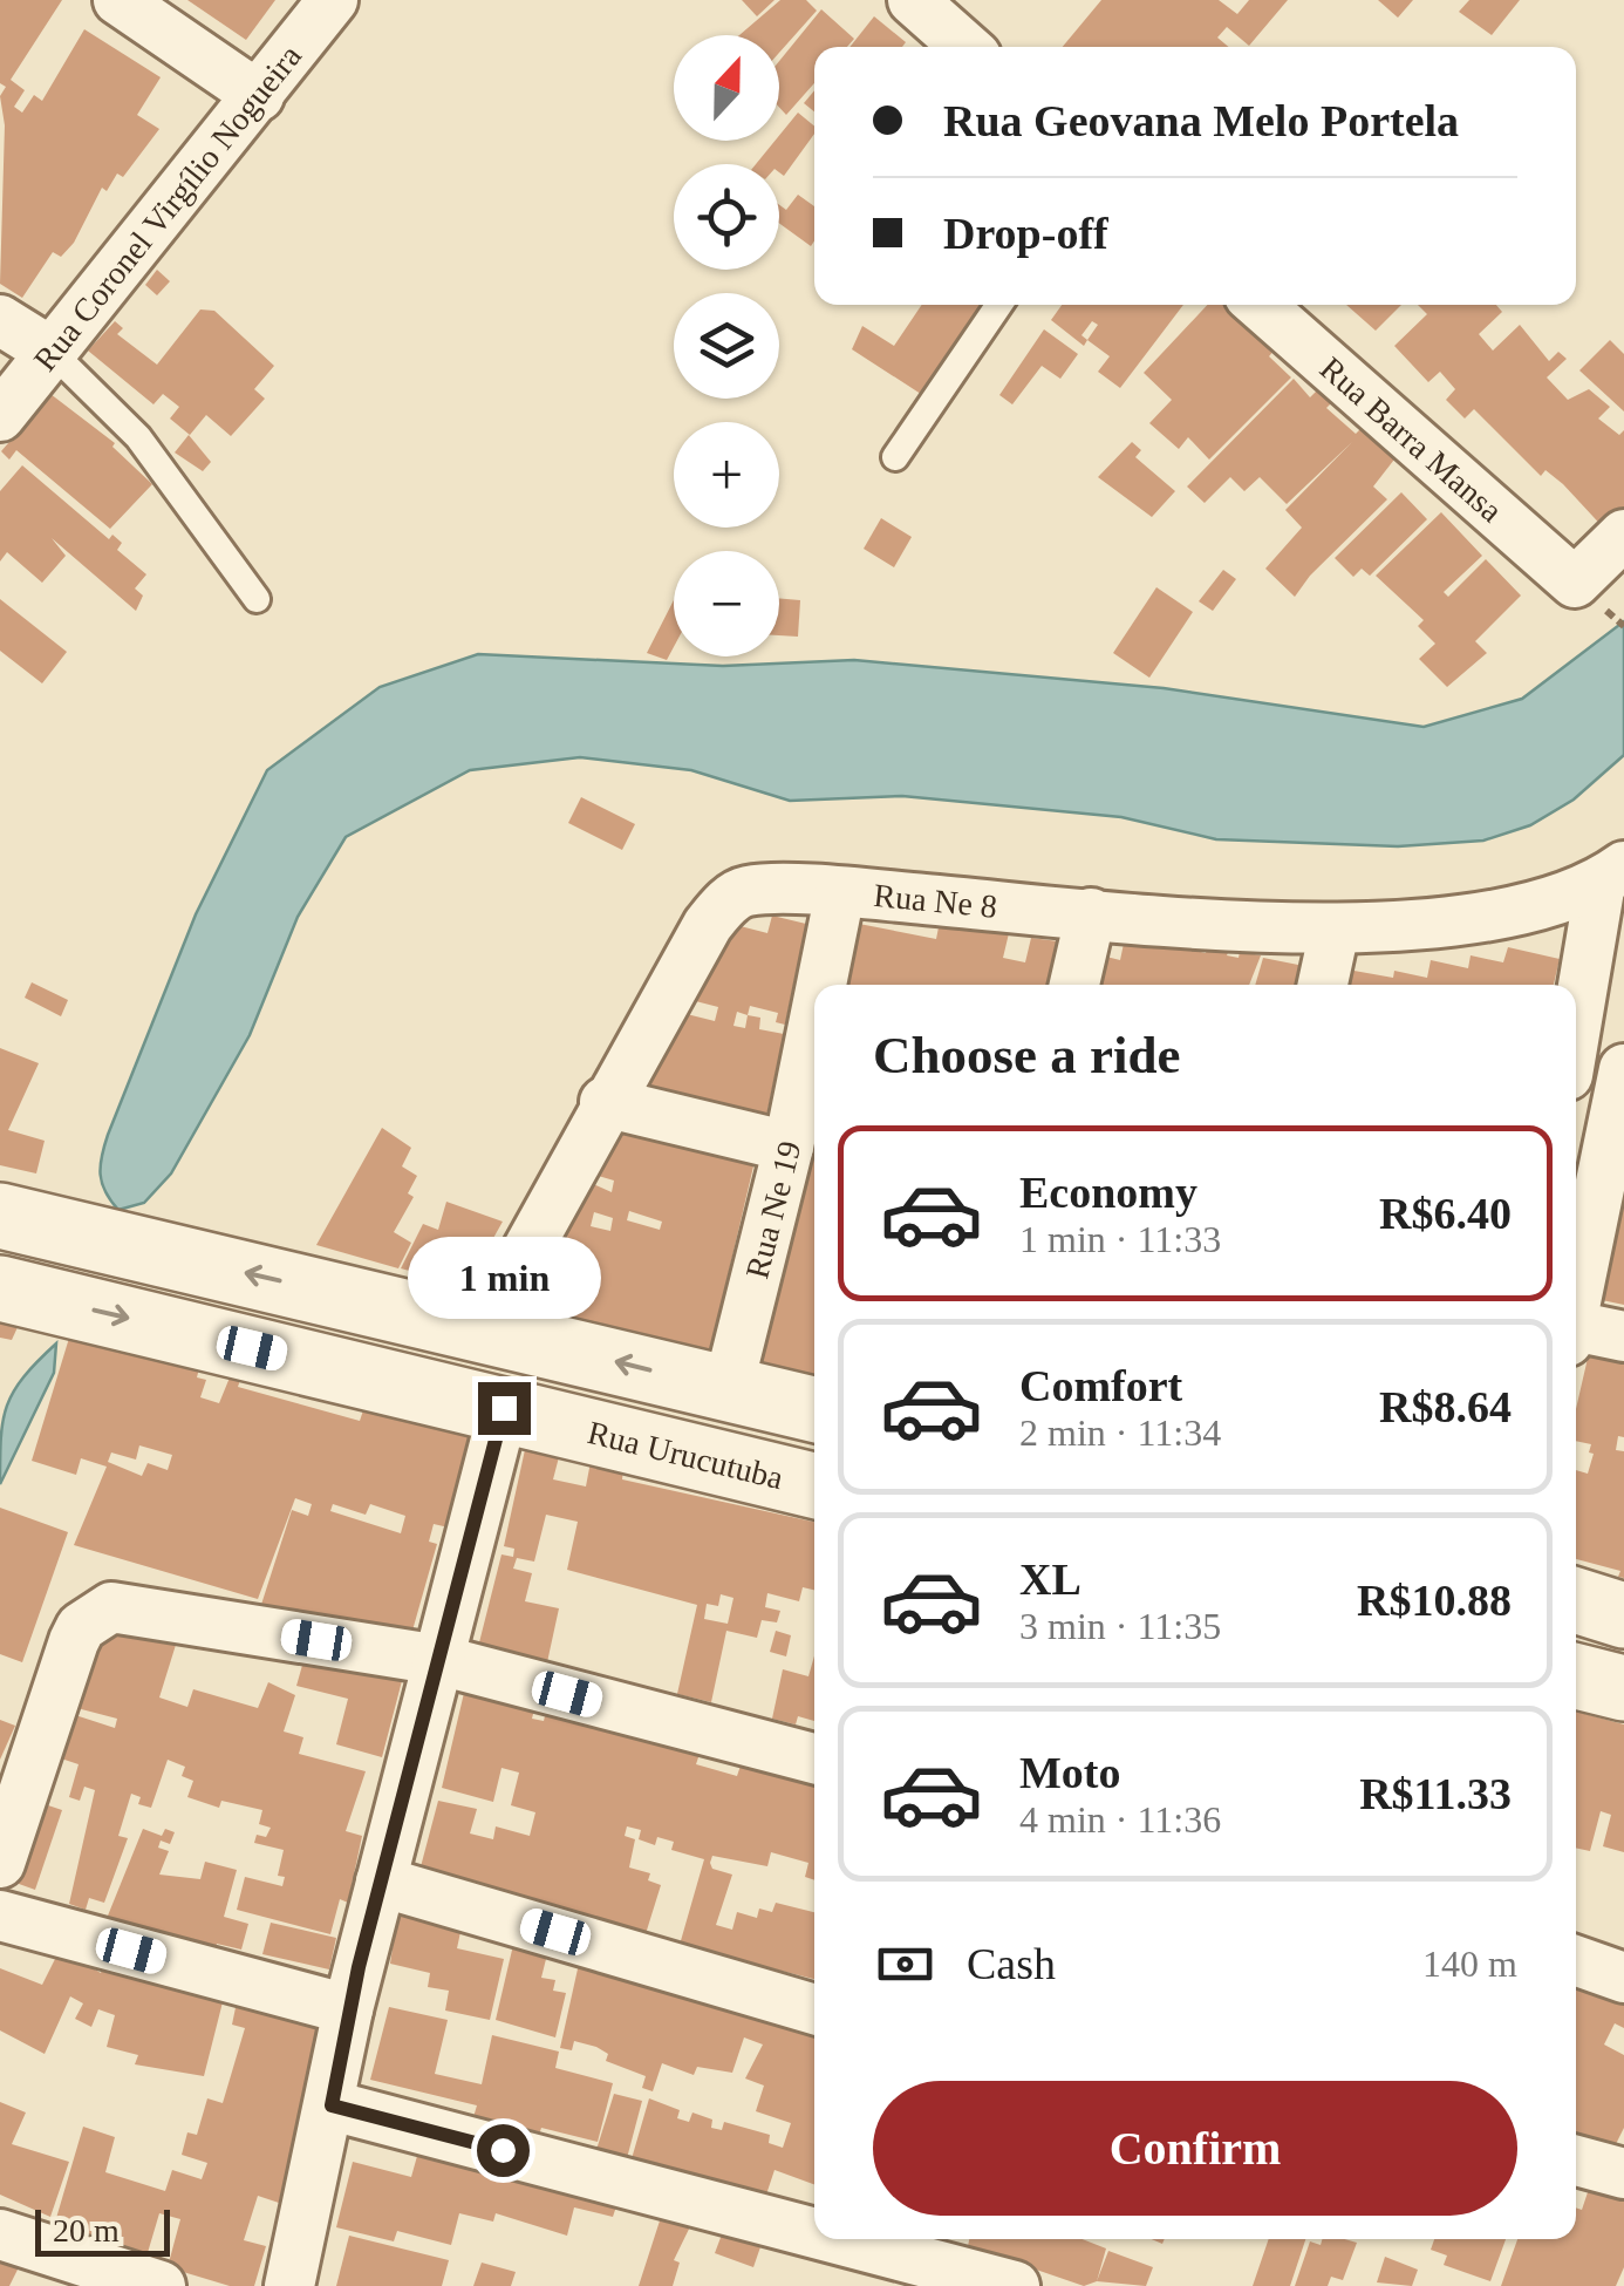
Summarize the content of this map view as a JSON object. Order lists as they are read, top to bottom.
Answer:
{
  "streets": {
    "street": [
      "Rua Coronel Virgílio Nogueira",
      "Rua Barra Mansa",
      "Rua Ne 8",
      "Rua Ne 19",
      "Rua Urucutuba"
    ]
  },
  "crossings": [
    ["Rua Ne 8", "Rua Ne 19"]
  ],
  "scale_bar": "20 m",
  "north": "top",
  "page": {
    "map_buttons": ["+", "−"],
    "banner": ["Rua Geovana Melo Portela", "Drop-off"],
    "heading": "Choose a ride",
    "list": [
      {
        "name": "Economy",
        "note": "1 min · 11:33",
        "value": "R$6.40"
      },
      {
        "name": "Comfort",
        "note": "2 min · 11:34",
        "value": "R$8.64"
      },
      {
        "name": "XL",
        "note": "3 min · 11:35",
        "value": "R$10.88"
      },
      {
        "name": "Moto",
        "note": "4 min · 11:36",
        "value": "R$11.33"
      }
    ],
    "bubble": "1 min",
    "pay": ["Cash", "140 m"],
    "buttons": "Confirm",
    "scale": "20 m"
  }
}
